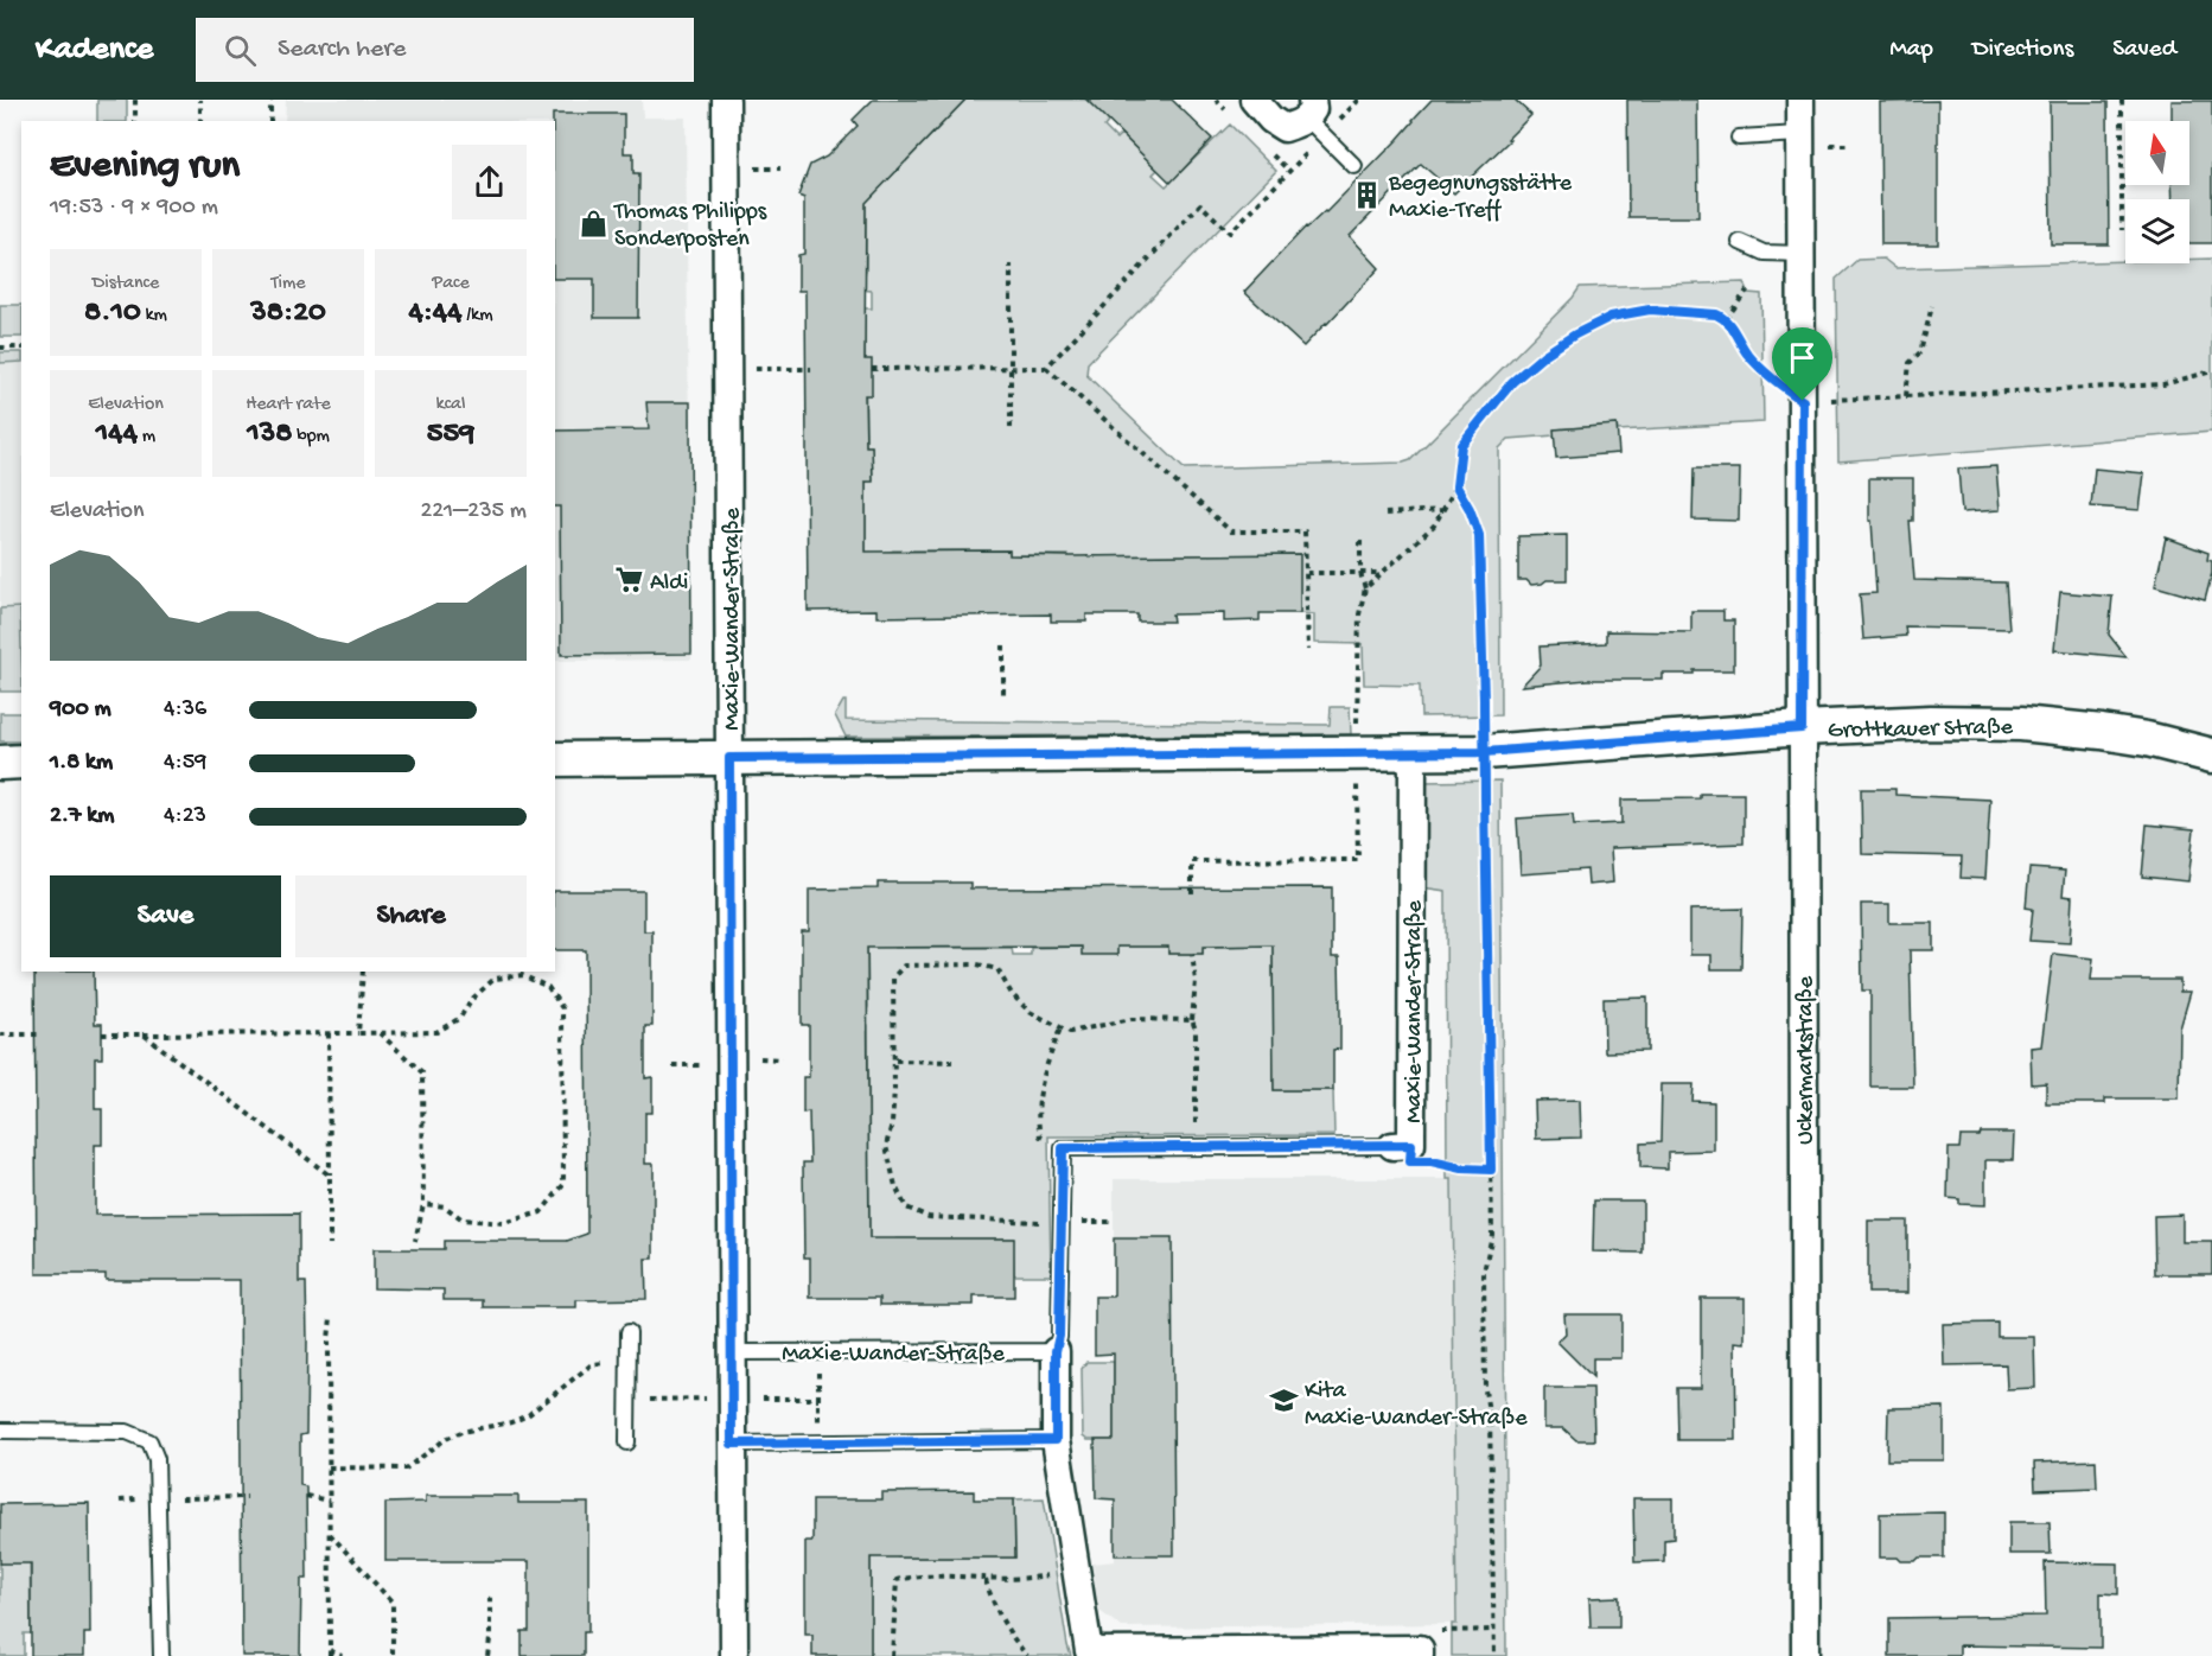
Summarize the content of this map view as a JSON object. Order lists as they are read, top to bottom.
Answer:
{
  "streets": {
    "street": ["Maxie-Wander-Straße", "Grottkauer Straße", "Uckermarkstraße"]
  },
  "crossings": [
    ["Maxie-Wander-Straße", "Grottkauer Straße"],
    ["Grottkauer Straße", "Uckermarkstraße"]
  ],
  "places": {
    "building": ["Begegnungsstätte Maxie-Treff"],
    "shop": ["Thomas Philipps Sonderposten"],
    "supermarket": ["Aldi"],
    "school or university": ["Kita Maxie-Wander-Straße"]
  },
  "north": "top",
  "page": {
    "header": "Kadence",
    "search": "Search here",
    "nav": ["Map", "Directions", "Saved"],
    "heading": ["Evening run", "19:53 · 9 × 900 m"],
    "stats": [
      ["Distance", "8.10 km"],
      ["Time", "38:20"],
      ["Pace", "4:44 /km"],
      ["Elevation", "144 m"],
      ["Heart rate", "138 bpm"],
      ["kcal", "559"]
    ],
    "chart": ["Elevation", "221–235 m"],
    "list": [
      {
        "name": "900 m",
        "note": "4:36"
      },
      {
        "name": "1.8 km",
        "note": "4:59"
      },
      {
        "name": "2.7 km",
        "note": "4:23"
      }
    ],
    "buttons": ["Save", "Share"]
  }
}
